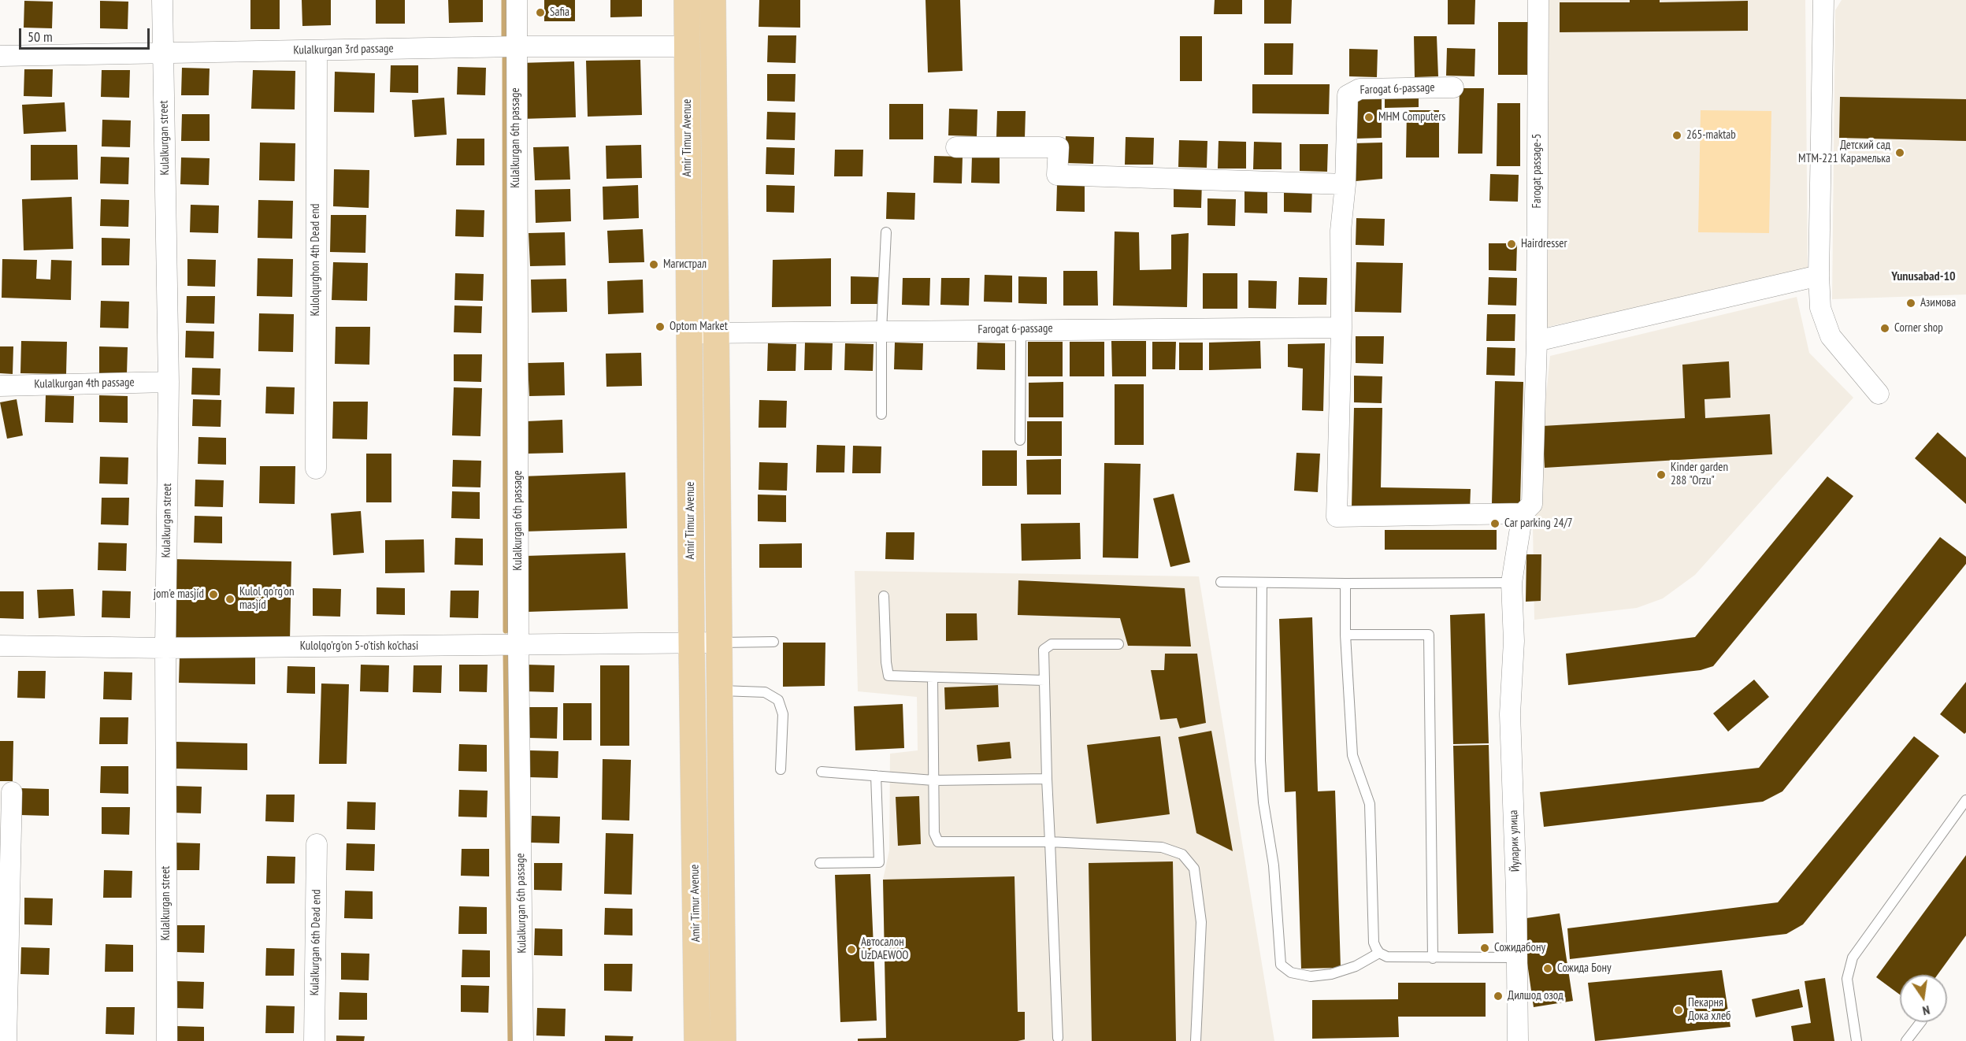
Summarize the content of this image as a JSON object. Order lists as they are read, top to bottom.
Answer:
{
  "streets": {
    "main road": ["Amir Timur Avenue"],
    "street": [
      "Kulalkurgan 3rd passage",
      "Farogat 6-passage",
      "Kulalkurgan street",
      "Kulalkurgan 6th passage",
      "Farogat passage-5",
      "Kulolqurghon 4th Dead end",
      "Kulalkurgan 4th passage",
      "Kulolqo'rg'on 5-o'tish ko'chasi",
      "Йуларик улица",
      "Kulalkurgan 6th Dead end"
    ]
  },
  "crossings": [
    ["Kulalkurgan 3rd passage", "Kulalkurgan street"],
    ["Kulalkurgan 3rd passage", "Kulalkurgan 6th passage"],
    ["Kulalkurgan 3rd passage", "Amir Timur Avenue"],
    ["Kulalkurgan 3rd passage", "Kulolqurghon 4th Dead end"],
    ["Farogat 6-passage", "Amir Timur Avenue"],
    ["Farogat 6-passage", "Farogat passage-5"],
    ["Farogat 6-passage", "Йуларик улица"],
    ["Kulalkurgan street", "Kulalkurgan 4th passage"],
    ["Kulalkurgan street", "Kulolqo'rg'on 5-o'tish ko'chasi"],
    ["Kulalkurgan 6th passage", "Kulolqo'rg'on 5-o'tish ko'chasi"],
    ["Amir Timur Avenue", "Kulolqo'rg'on 5-o'tish ko'chasi"],
    ["Farogat passage-5", "Йуларик улица"]
  ],
  "districts": ["Yunusabad-10"],
  "places": [
    "Safia",
    "MHM Computers",
    "265-maktab",
    "Детский сад МТМ-221 Карамелька",
    "Hairdresser",
    "Магистрал",
    "Азимова",
    "Optom Market",
    "Corner shop",
    "Kinder garden 288 \"Orzu\"",
    "Car parking 24/7",
    "jom'e masjid",
    "Kulol qo'rg'on masjid",
    "Сожидабону",
    "Автосалон UzDAEWOO",
    "Сожида Бону",
    "Дилшод озод",
    "Пекарня Дока хлеб"
  ],
  "scale_bar": "50 m",
  "north": "bottom"
}
